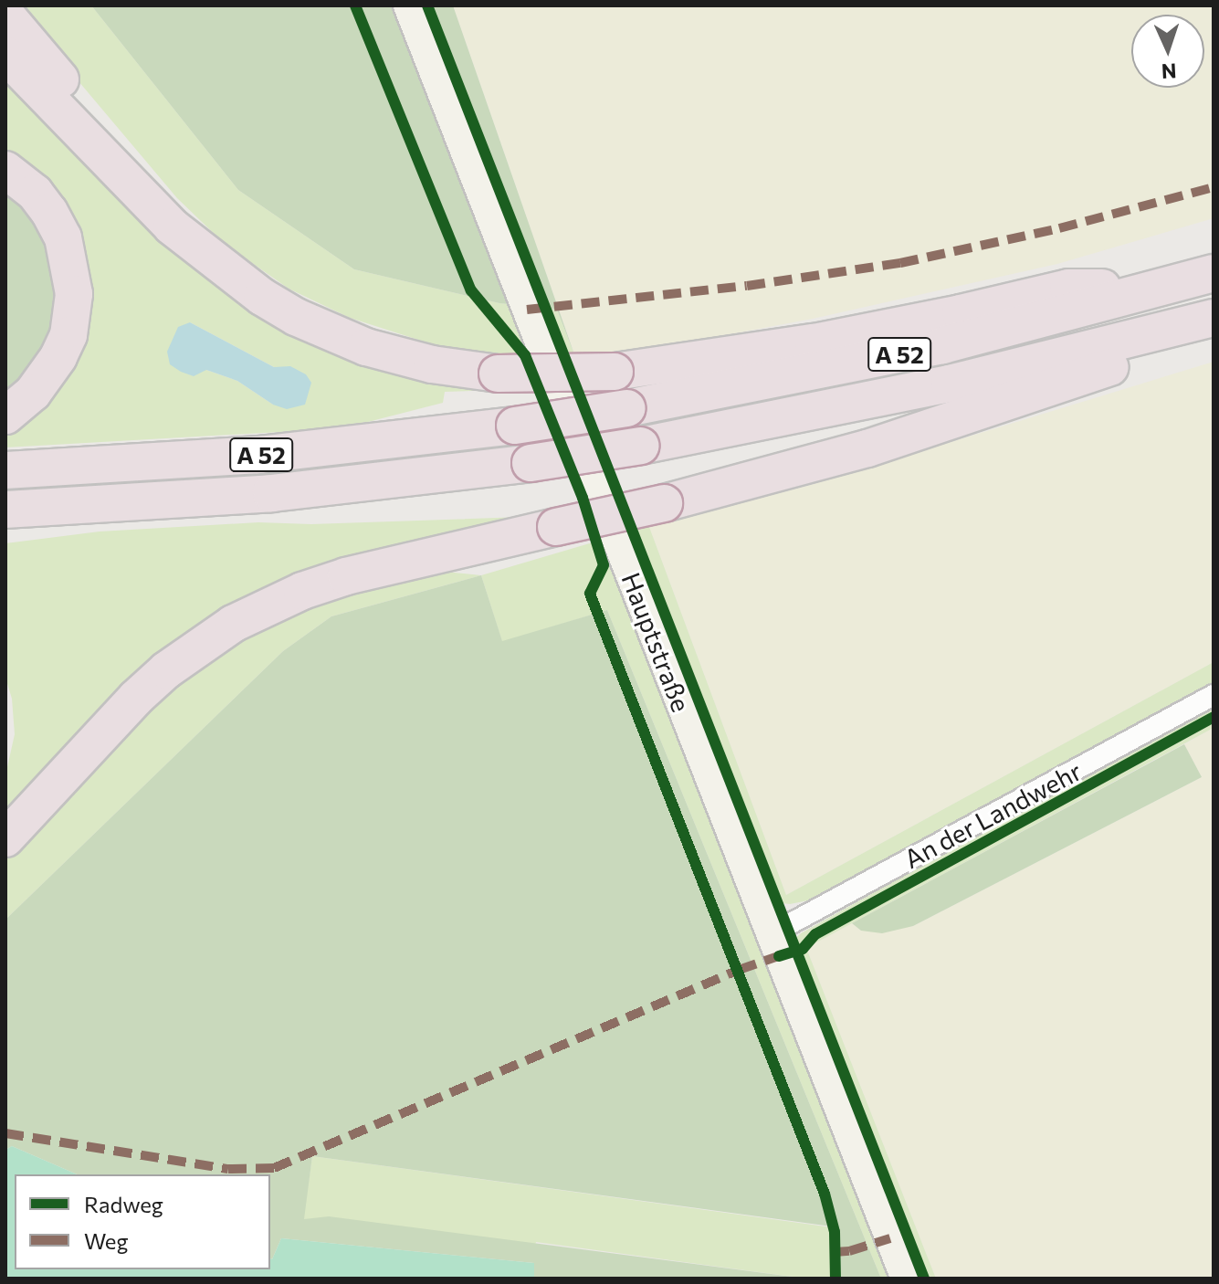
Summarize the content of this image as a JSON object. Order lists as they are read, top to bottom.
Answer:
{
  "streets": {
    "highway": ["A 52"],
    "street": ["Hauptstraße", "An der Landwehr"]
  },
  "crossings": [
    ["Hauptstraße", "An der Landwehr"]
  ],
  "legend": ["Radweg", "Weg"],
  "north": "bottom"
}
